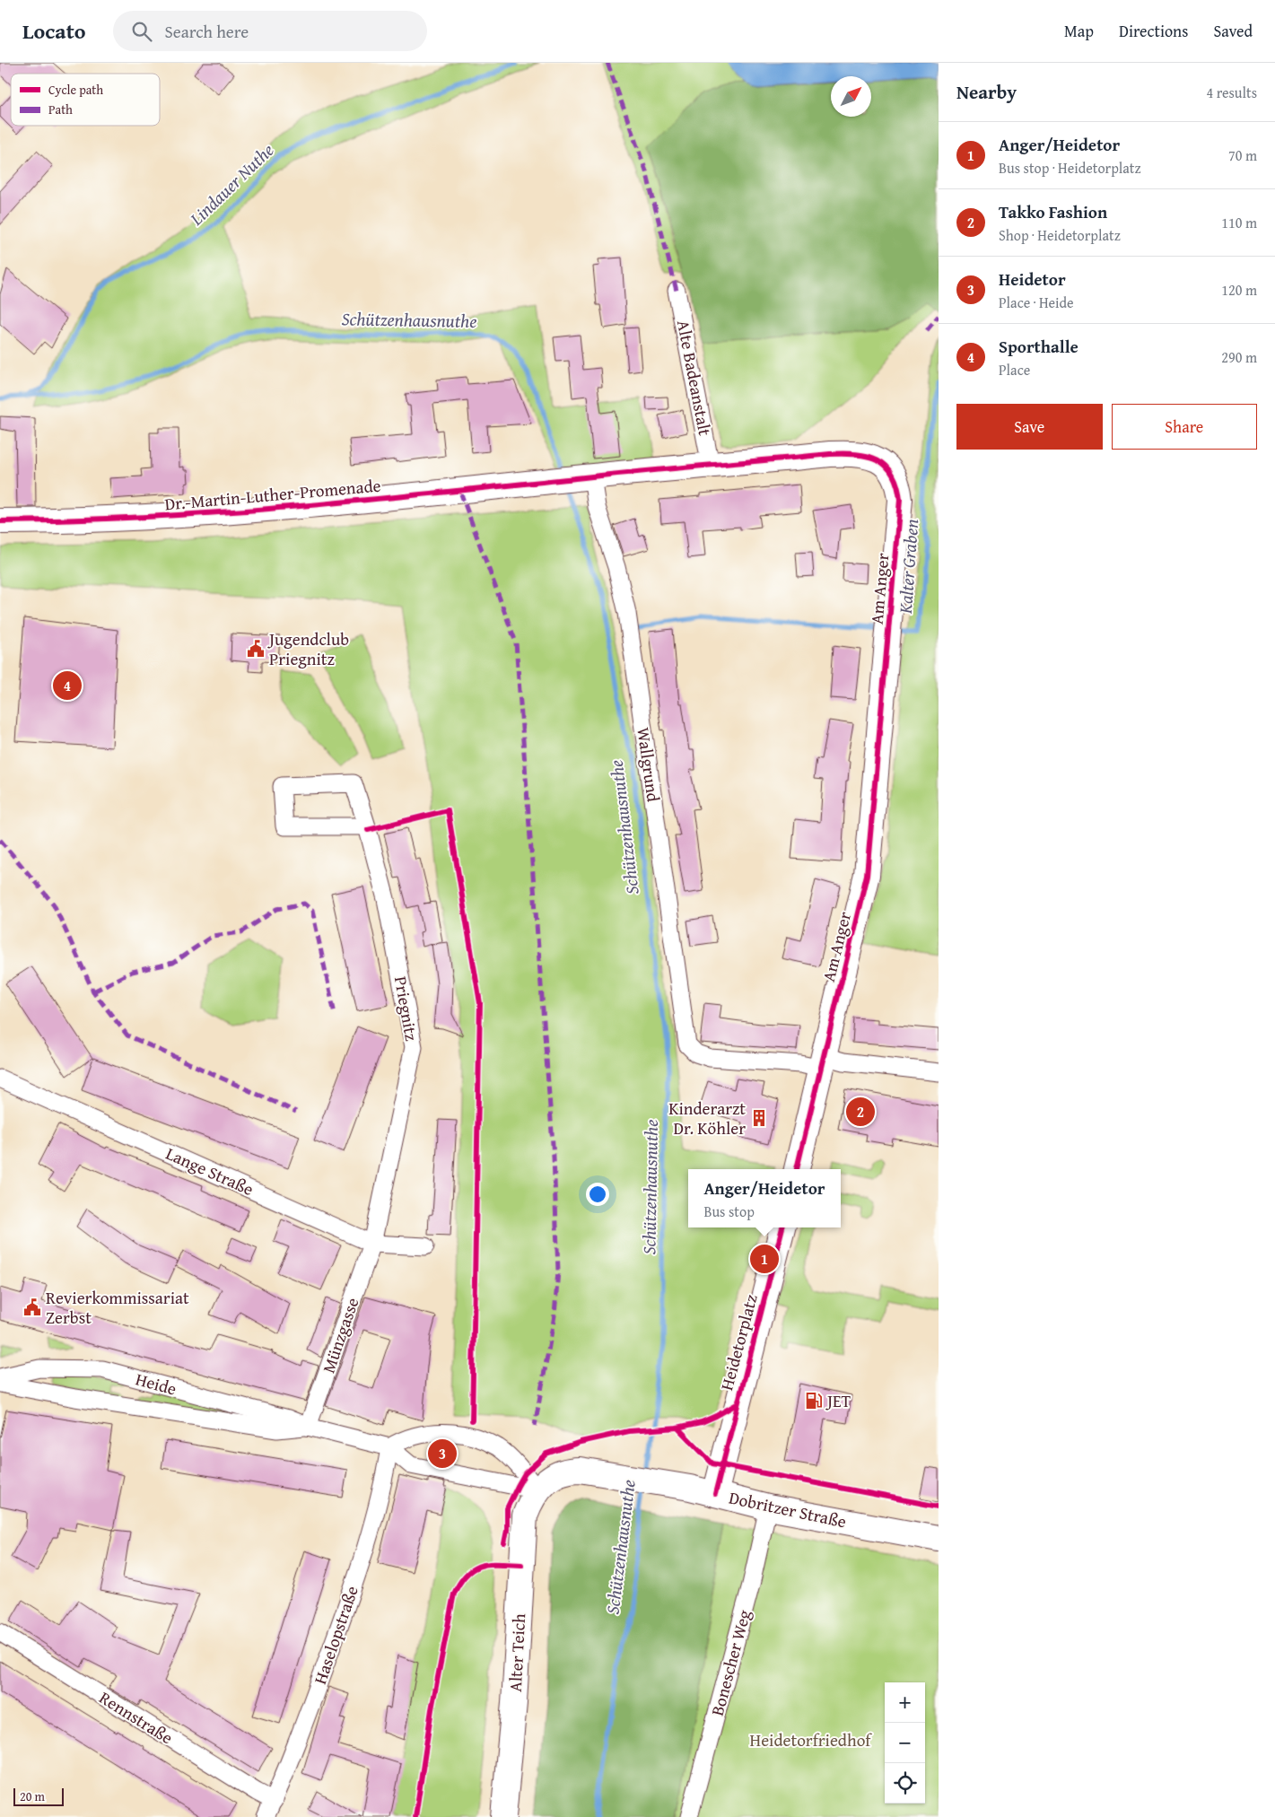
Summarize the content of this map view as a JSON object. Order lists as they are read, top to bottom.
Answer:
{
  "streets": {
    "street": [
      "Alte Badeanstalt",
      "Dr.-Martin-Luther-Promenade",
      "Am Anger",
      "Wallgrund",
      "Priegnitz",
      "Lange Straße",
      "Münzgasse",
      "Heidetorplatz",
      "Heide",
      "Dobritzer Straße",
      "Haselopstraße",
      "Alter Teich",
      "Bonescher Weg",
      "Rennstraße"
    ]
  },
  "crossings": [
    ["Alte Badeanstalt", "Am Anger"],
    ["Dr.-Martin-Luther-Promenade", "Am Anger"],
    ["Am Anger", "Wallgrund"],
    ["Priegnitz", "Lange Straße"],
    ["Priegnitz", "Münzgasse"],
    ["Lange Straße", "Münzgasse"],
    ["Münzgasse", "Heide"],
    ["Heidetorplatz", "Dobritzer Straße"],
    ["Heide", "Dobritzer Straße"],
    ["Heide", "Haselopstraße"],
    ["Heide", "Alter Teich"],
    ["Dobritzer Straße", "Alter Teich"],
    ["Dobritzer Straße", "Bonescher Weg"],
    ["Haselopstraße", "Rennstraße"]
  ],
  "water": ["Lindauer Nuthe", "Schützenhausnuthe", "Kalter Graben"],
  "parks": ["Heidetorfriedhof"],
  "places": {
    "public building": ["Jugendclub Priegnitz", "Revierkommissariat Zerbst"],
    "building": ["Kinderarzt Dr. Köhler"],
    "fuel station": ["JET"]
  },
  "legend": ["Cycle path", "Path"],
  "scale_bar": "20 m",
  "north": "top right",
  "page": {
    "header": "Locato",
    "search": "Search here",
    "nav": ["Map", "Directions", "Saved"],
    "heading": ["Nearby", "4 results"],
    "list": [
      {
        "mark": "1",
        "name": "Anger/Heidetor",
        "note": "Bus stop · Heidetorplatz",
        "value": "70 m"
      },
      {
        "mark": "2",
        "name": "Takko Fashion",
        "note": "Shop · Heidetorplatz",
        "value": "110 m"
      },
      {
        "mark": "3",
        "name": "Heidetor",
        "note": "Place · Heide",
        "value": "120 m"
      },
      {
        "mark": "4",
        "name": "Sporthalle",
        "note": "Place",
        "value": "290 m"
      }
    ],
    "buttons": ["Save", "Share"],
    "pins": [
      "4",
      "2",
      "1",
      "3"
    ],
    "popup": ["Anger/Heidetor", "Bus stop"],
    "map_buttons": ["+", "−"],
    "scale": "20 m"
  }
}
